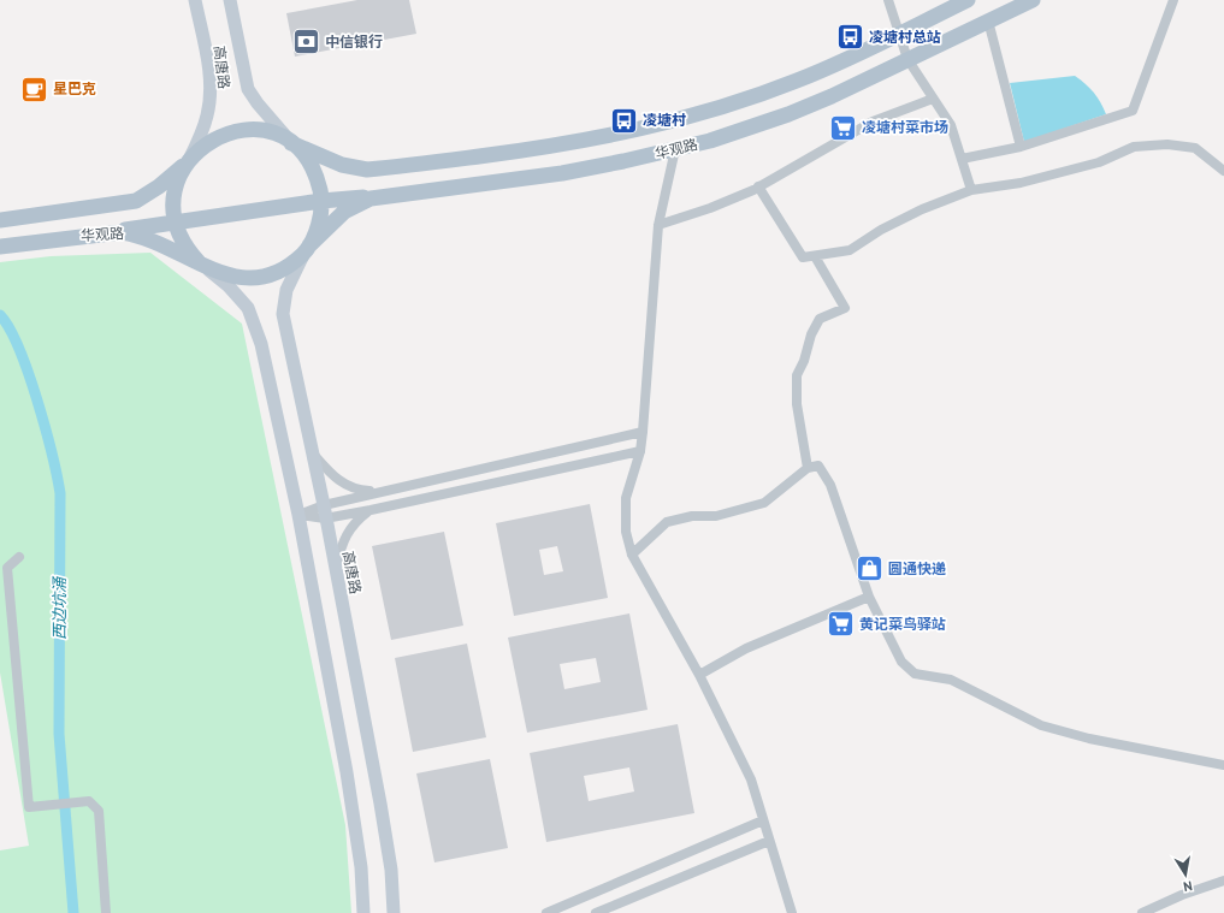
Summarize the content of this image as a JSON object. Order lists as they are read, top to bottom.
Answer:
{
  "streets": {
    "main road": ["华观路"],
    "street": ["高唐路"]
  },
  "crossings": [
    ["高唐路", "华观路"]
  ],
  "water": ["西边坑涌"],
  "places": {
    "bus stop": ["凌塘村总站", "凌塘村"],
    "bank": ["中信银行"],
    "cafe": ["星巴克"],
    "supermarket": ["凌塘村菜市场", "黄记菜鸟驿站"],
    "shop": ["圆通快递"]
  },
  "north": "bottom"
}
